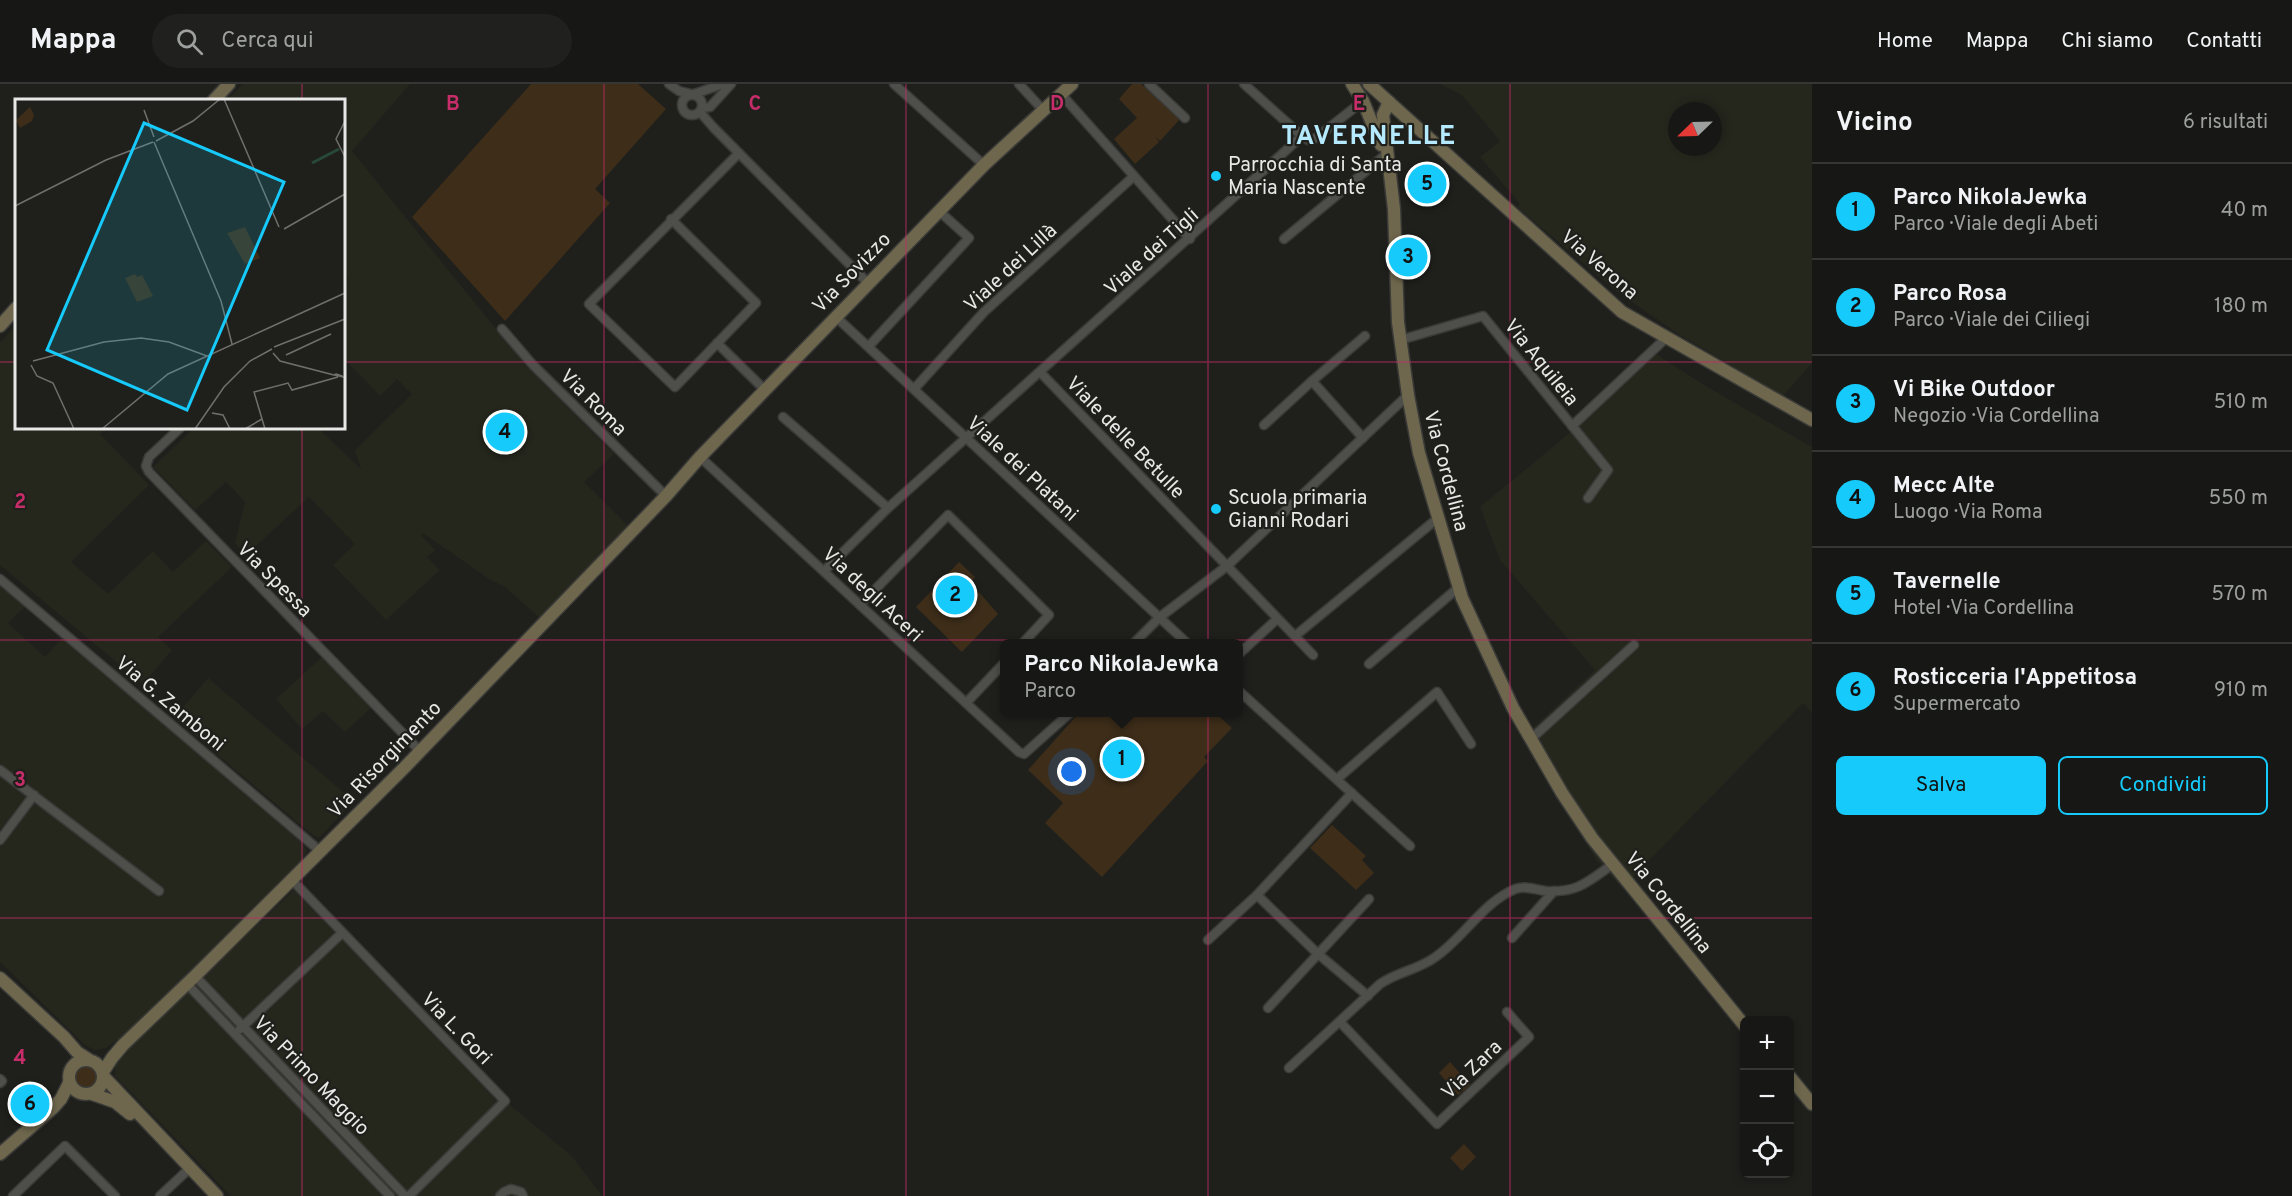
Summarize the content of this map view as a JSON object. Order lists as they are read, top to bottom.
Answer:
{
  "streets": {
    "street": [
      "Viale dei Tigli",
      "Via Verona",
      "Viale dei Lillà",
      "Via Sovizzo",
      "Via Aquileia",
      "Via Roma",
      "Viale delle Betulle",
      "Viale dei Platani",
      "Via Cordellina",
      "Via Spessa",
      "Via degli Aceri",
      "Via G. Zamboni",
      "Via Risorgimento",
      "Via L. Gori",
      "Via Zara",
      "Via Primo Maggio"
    ]
  },
  "crossings": [
    ["Viale dei Tigli", "Viale delle Betulle"],
    ["Viale dei Tigli", "Viale dei Platani"],
    ["Viale dei Tigli", "Via Cordellina"],
    ["Viale dei Tigli", "Via degli Aceri"],
    ["Via Verona", "Via Cordellina"],
    ["Viale dei Lillà", "Viale dei Platani"],
    ["Via Sovizzo", "Via Roma"],
    ["Via Sovizzo", "Viale dei Platani"],
    ["Via Sovizzo", "Via degli Aceri"],
    ["Via Sovizzo", "Via Risorgimento"],
    ["Via Aquileia", "Via Cordellina"],
    ["Via Roma", "Via Risorgimento"],
    ["Via Spessa", "Via Risorgimento"],
    ["Via G. Zamboni", "Via Risorgimento"],
    ["Via Risorgimento", "Via L. Gori"],
    ["Via Risorgimento", "Via Primo Maggio"],
    ["Via L. Gori", "Via Primo Maggio"]
  ],
  "districts": ["TAVERNELLE"],
  "places": ["Parrocchia di Santa Maria Nascente", "Scuola primaria Gianni Rodari"],
  "north": "bottom left",
  "page": {
    "header": "Mappa",
    "search": "Cerca qui",
    "nav": [
      "Home",
      "Mappa",
      "Chi siamo",
      "Contatti"
    ],
    "heading": ["Vicino", "6 risultati"],
    "pins": [
      "5",
      "3",
      "4",
      "2",
      "1",
      "6"
    ],
    "list": [
      {
        "mark": "1",
        "name": "Parco NikolaJewka",
        "note": "Parco · Viale degli Abeti",
        "value": "40 m"
      },
      {
        "mark": "2",
        "name": "Parco Rosa",
        "note": "Parco · Viale dei Ciliegi",
        "value": "180 m"
      },
      {
        "mark": "3",
        "name": "Vi Bike Outdoor",
        "note": "Negozio · Via Cordellina",
        "value": "510 m"
      },
      {
        "mark": "4",
        "name": "Mecc Alte",
        "note": "Luogo · Via Roma",
        "value": "550 m"
      },
      {
        "mark": "5",
        "name": "Tavernelle",
        "note": "Hotel · Via Cordellina",
        "value": "570 m"
      },
      {
        "mark": "6",
        "name": "Rosticceria l'Appetitosa",
        "note": "Supermercato",
        "value": "910 m"
      }
    ],
    "popup": ["Parco NikolaJewka", "Parco"],
    "buttons": ["Salva", "Condividi"],
    "map_buttons": ["+", "−"]
  },
  "grid": {
    "columns": [
      "B",
      "C",
      "D",
      "E"
    ],
    "rows": ["2", "3", "4"]
  }
}
